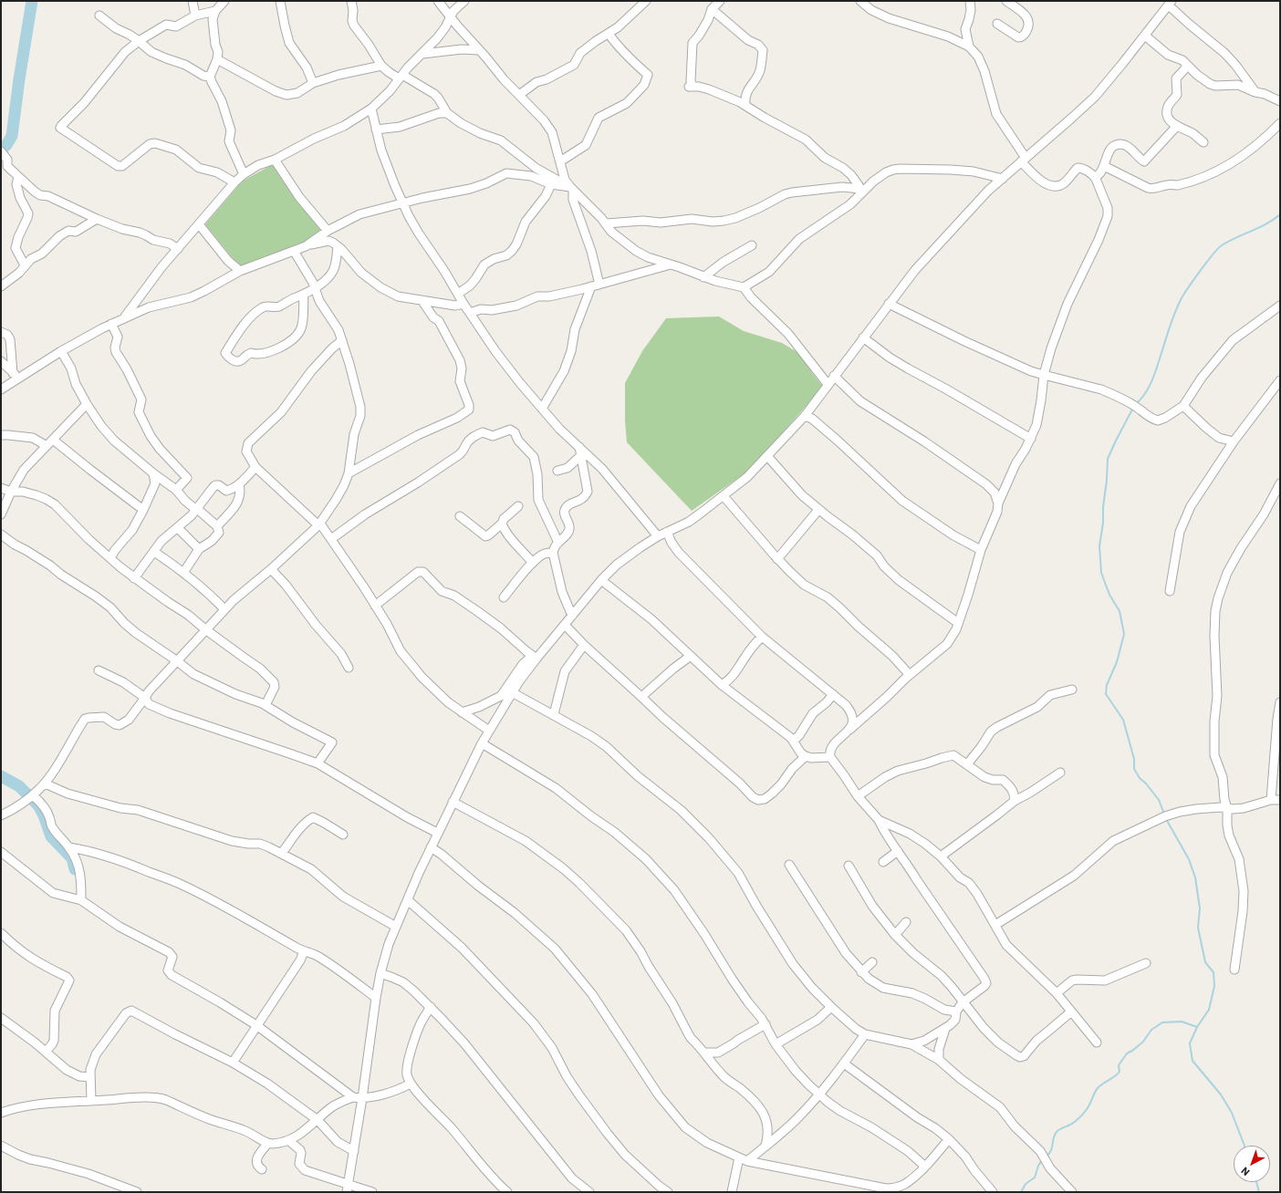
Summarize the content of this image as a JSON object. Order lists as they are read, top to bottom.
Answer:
{
  "north": "bottom left"
}
